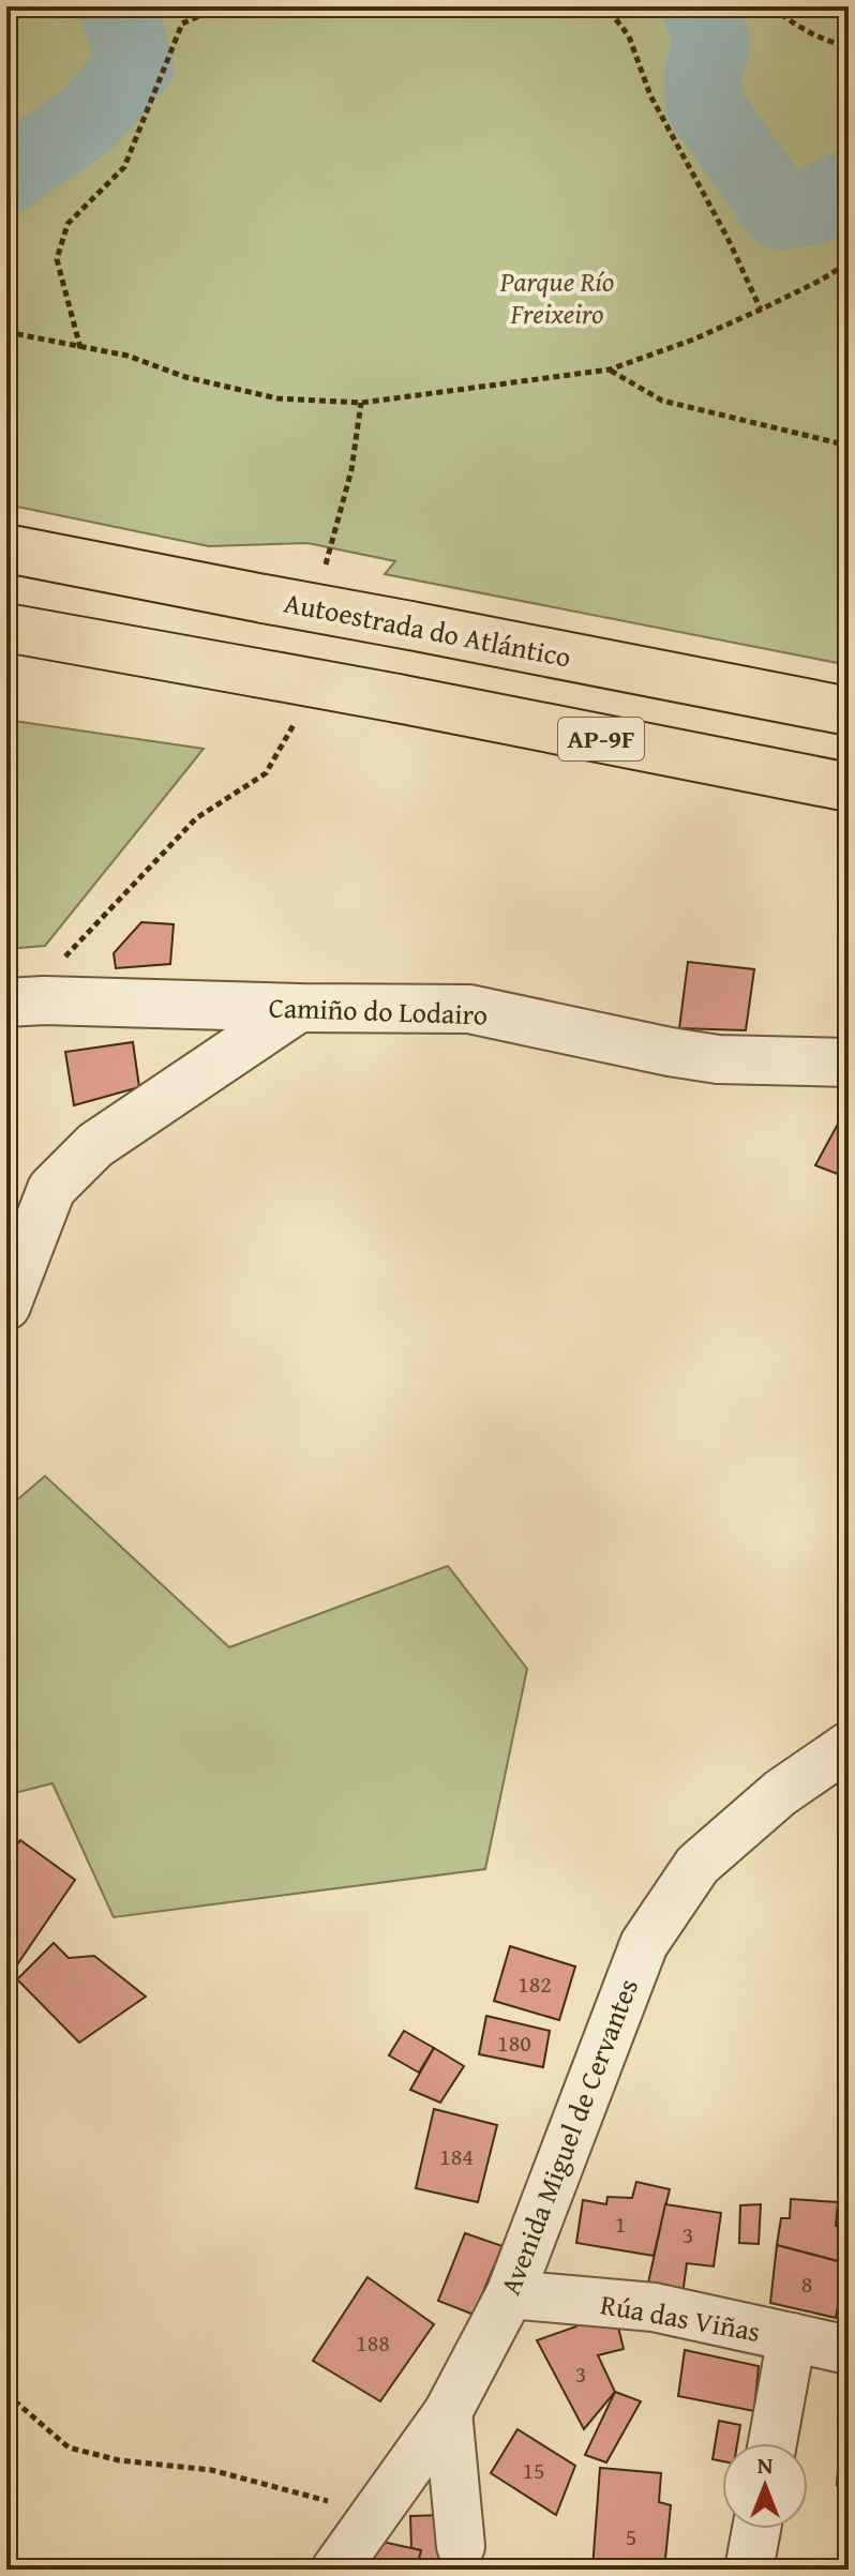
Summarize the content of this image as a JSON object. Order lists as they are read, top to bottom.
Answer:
{
  "streets": {
    "highway": ["Autoestrada do Atlántico", "AP-9F"],
    "street": ["Camiño do Lodairo", "Avenida Miguel de Cervantes", "Rúa das Viñas"]
  },
  "crossings": [
    ["Avenida Miguel de Cervantes", "Rúa das Viñas"]
  ],
  "parks": ["Parque Río Freixeiro"],
  "house_numbers": [
    "182",
    "180",
    "184",
    "1",
    "3",
    "8",
    "188",
    "3",
    "15",
    "5"
  ],
  "north": "top"
}
